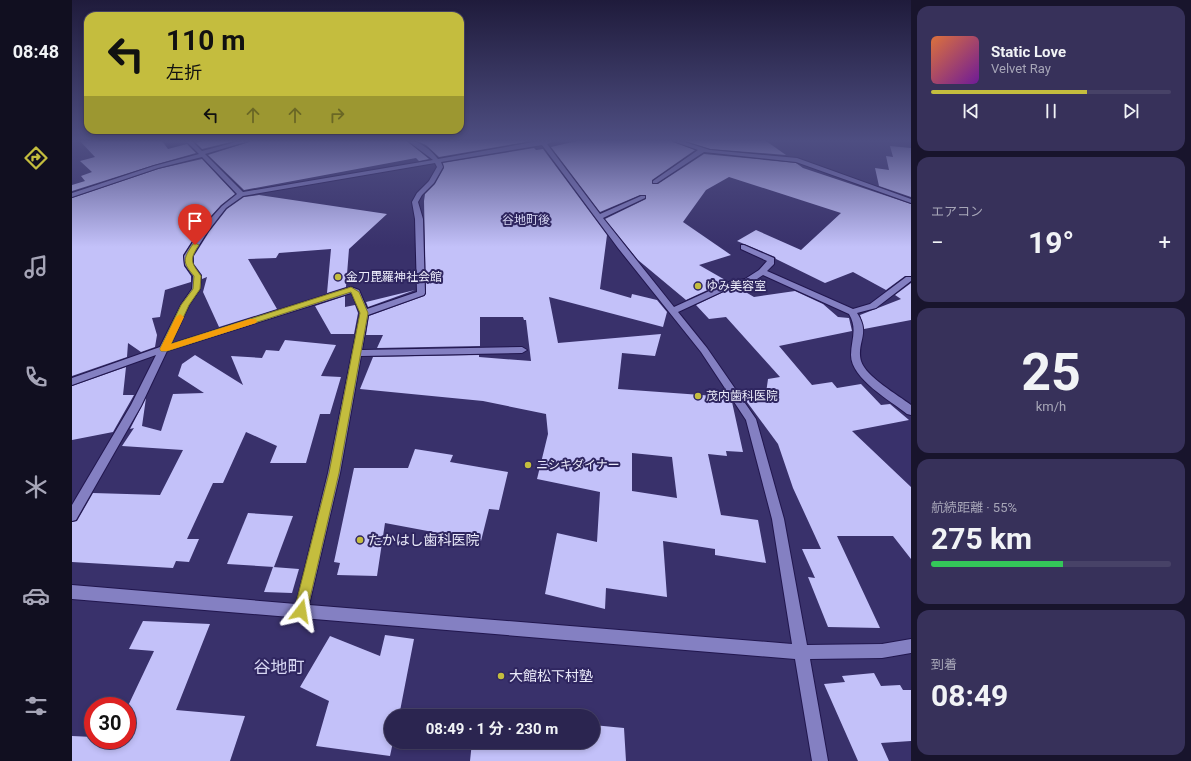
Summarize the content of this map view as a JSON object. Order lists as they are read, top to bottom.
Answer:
{
  "districts": ["谷地町後", "谷地町"],
  "places": [
    "金刀毘羅神社会館",
    "ゆみ美容室",
    "茂内歯科医院",
    "ニシキダイナー",
    "たかはし歯科医院",
    "大館松下村塾"
  ],
  "page": {
    "tabs": "08:48",
    "turn": ["110 m", "左折"],
    "song": ["Static Love", "Velvet Ray"],
    "tile": [
      "エアコン",
      ["25", "km/h"],
      ["航続距離 · 55%", "275 km"],
      ["到着", "08:49"]
    ],
    "heat": ["−", "19°", "+"],
    "limit": "30",
    "trip": "08:49 · 1 分 · 230 m"
  }
}
